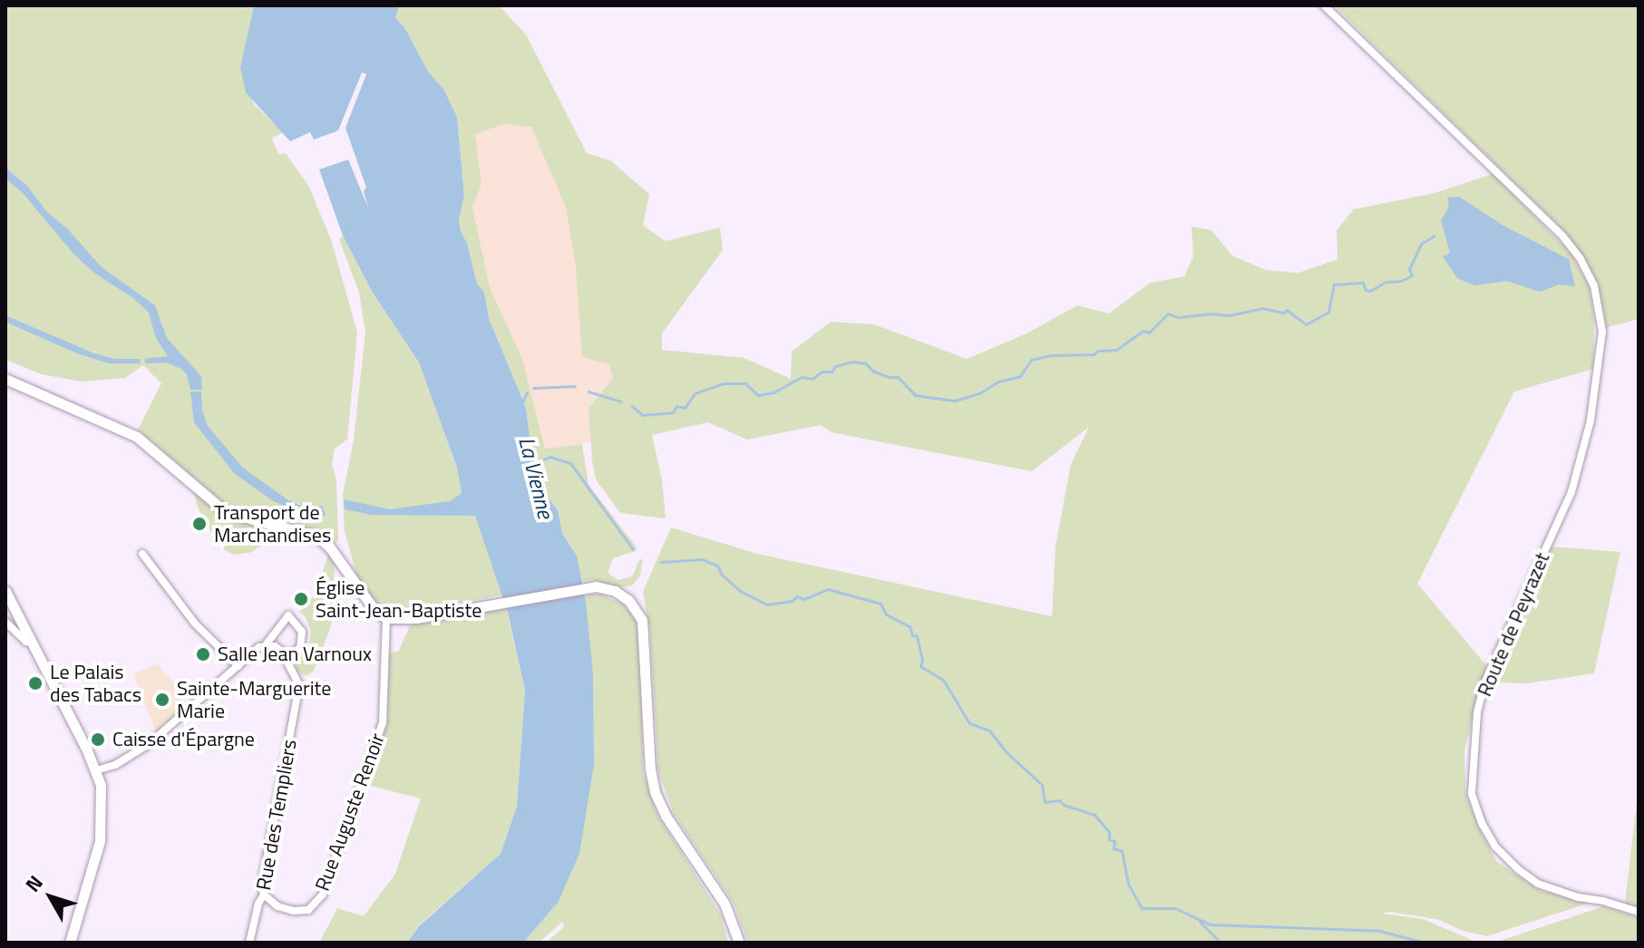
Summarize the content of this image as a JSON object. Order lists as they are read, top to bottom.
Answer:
{
  "streets": {
    "street": ["Route de Peyrazet", "Rue Auguste Renoir", "Rue des Templiers"]
  },
  "crossings": [
    ["Rue Auguste Renoir", "Rue des Templiers"]
  ],
  "water": ["La Vienne"],
  "places": [
    "Transport de Marchandises",
    "Église Saint-Jean-Baptiste",
    "Salle Jean Varnoux",
    "Le Palais des Tabacs",
    "Sainte-Marguerite Marie",
    "Caisse d'Épargne"
  ],
  "north": "top left"
}
